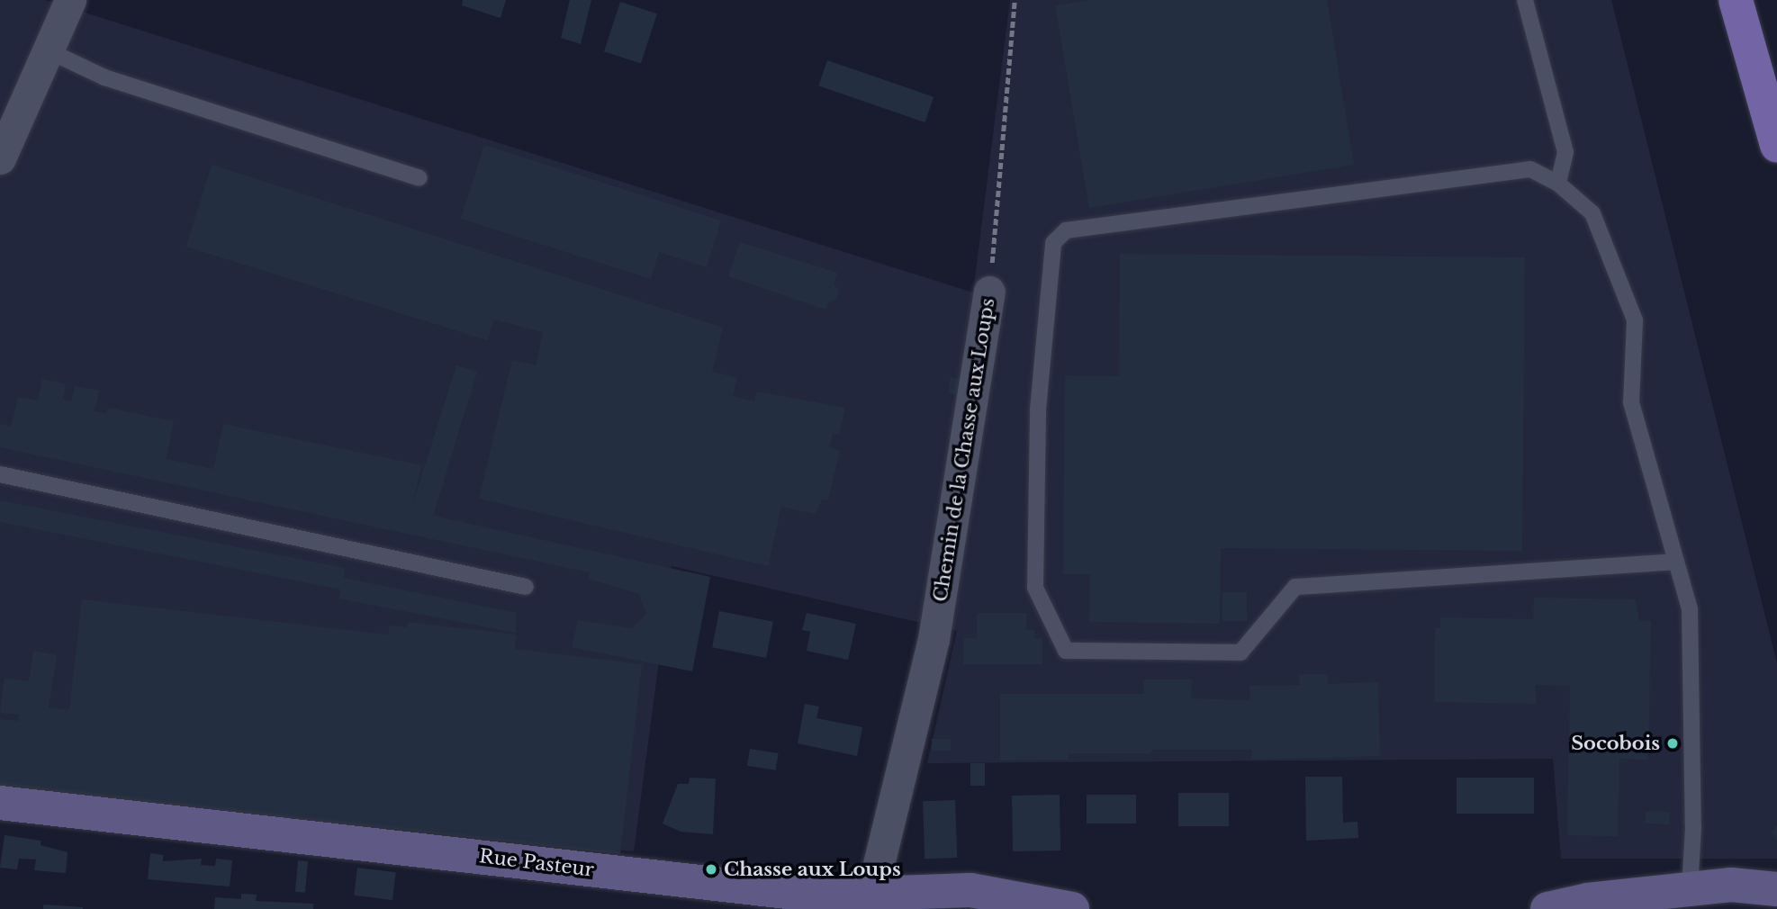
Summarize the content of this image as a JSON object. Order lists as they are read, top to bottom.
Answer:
{
  "streets": {
    "street": ["Chemin de la Chasse aux Loups", "Rue Pasteur"]
  },
  "crossings": [
    ["Chemin de la Chasse aux Loups", "Rue Pasteur"]
  ],
  "places": ["Socobois", "Chasse aux Loups"]
}
